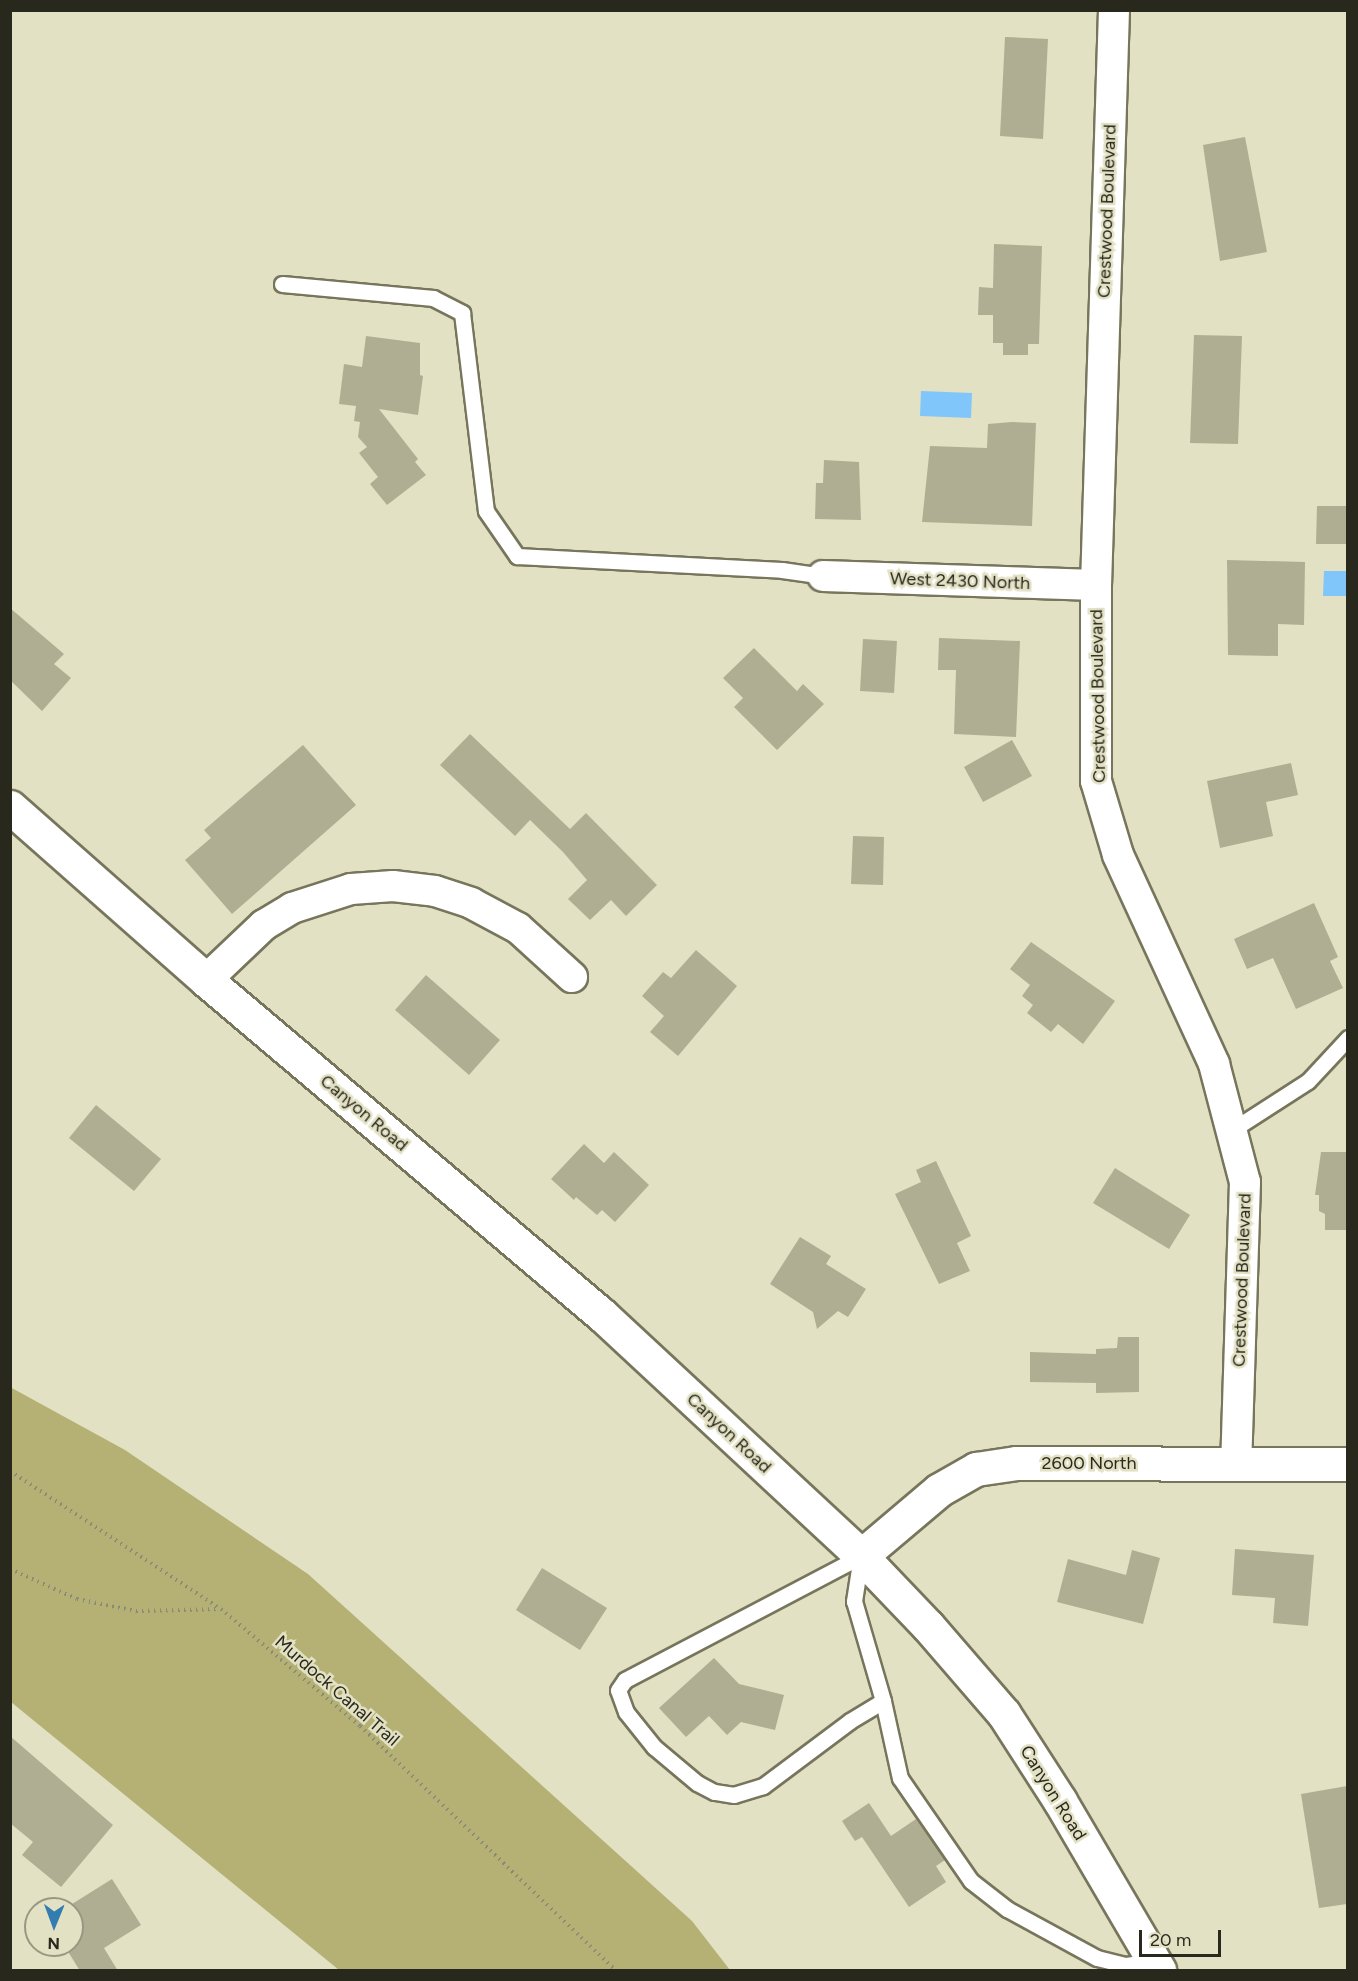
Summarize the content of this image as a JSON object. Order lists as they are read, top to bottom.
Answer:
{
  "streets": {
    "main road": ["Canyon Road", "2600 North"],
    "street": ["Crestwood Boulevard", "West 2430 North"],
    "path": ["Murdock Canal Trail"]
  },
  "crossings": [
    ["Crestwood Boulevard", "West 2430 North"],
    ["Crestwood Boulevard", "2600 North"],
    ["Canyon Road", "2600 North"]
  ],
  "scale_bar": "20 m",
  "north": "bottom"
}
